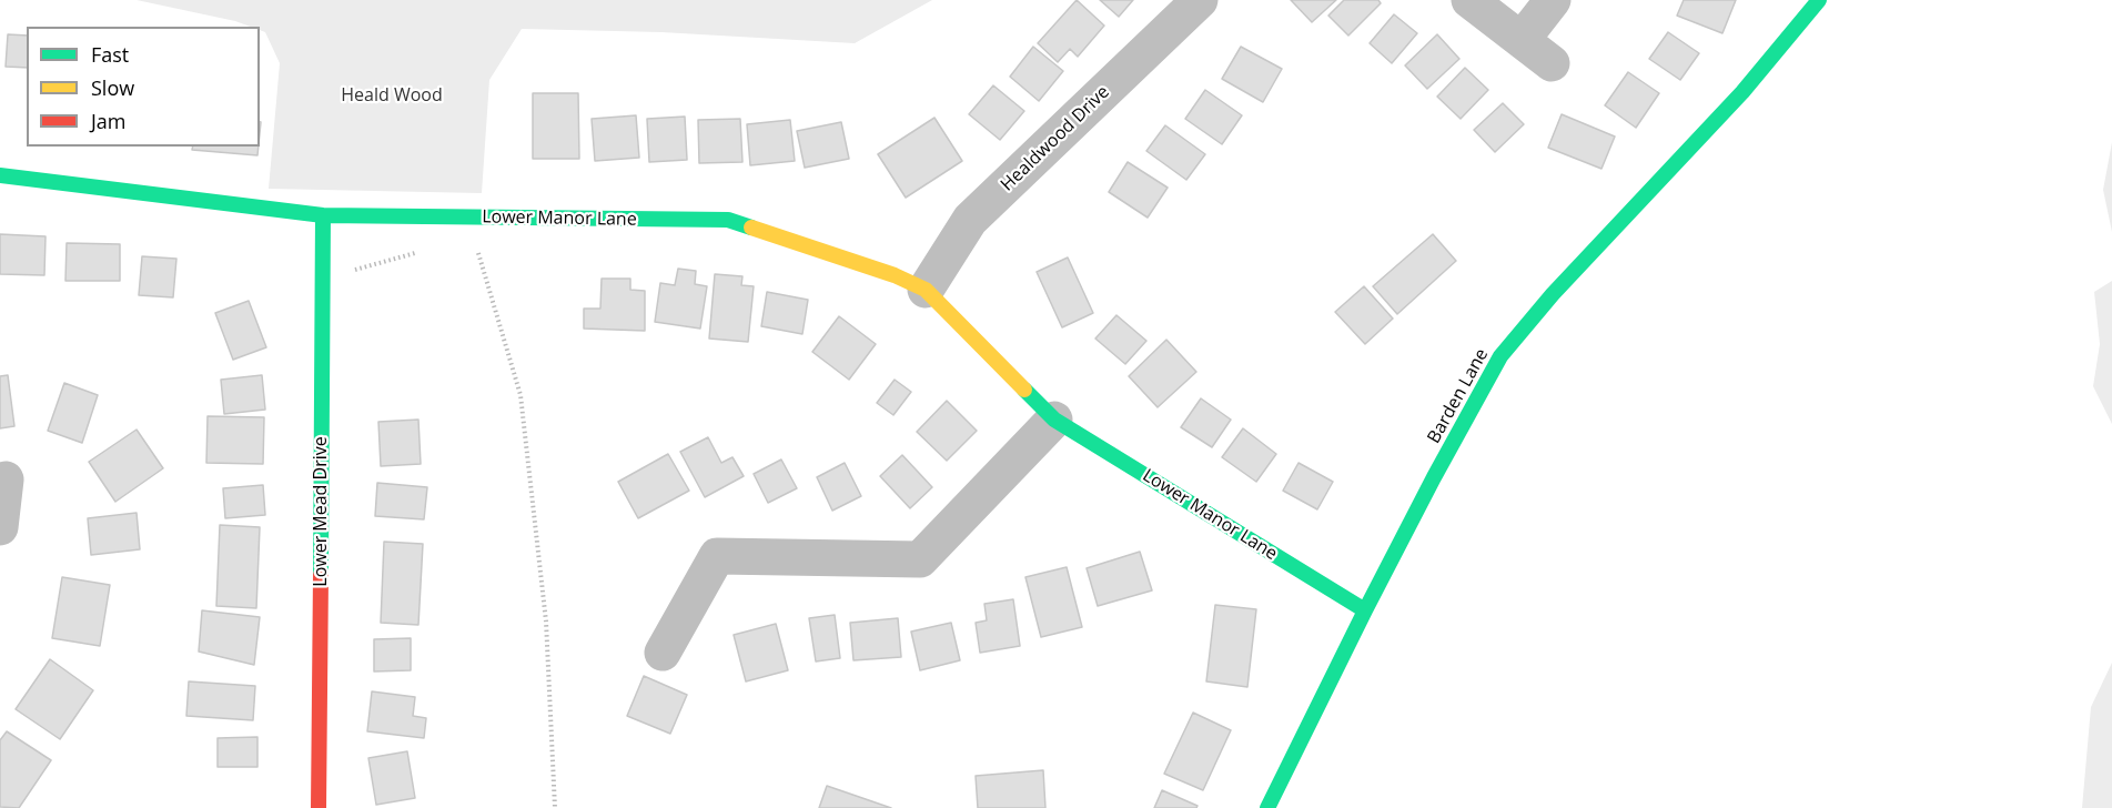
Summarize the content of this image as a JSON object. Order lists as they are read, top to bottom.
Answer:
{
  "streets": {
    "street": [
      "Healdwood Drive",
      "Lower Manor Lane",
      "Barden Lane",
      "Lower Mead Drive"
    ]
  },
  "crossings": [
    ["Healdwood Drive", "Lower Manor Lane"],
    ["Lower Manor Lane", "Barden Lane"],
    ["Lower Manor Lane", "Lower Mead Drive"]
  ],
  "parks": ["Heald Wood"],
  "legend": ["Fast", "Slow", "Jam"]
}
